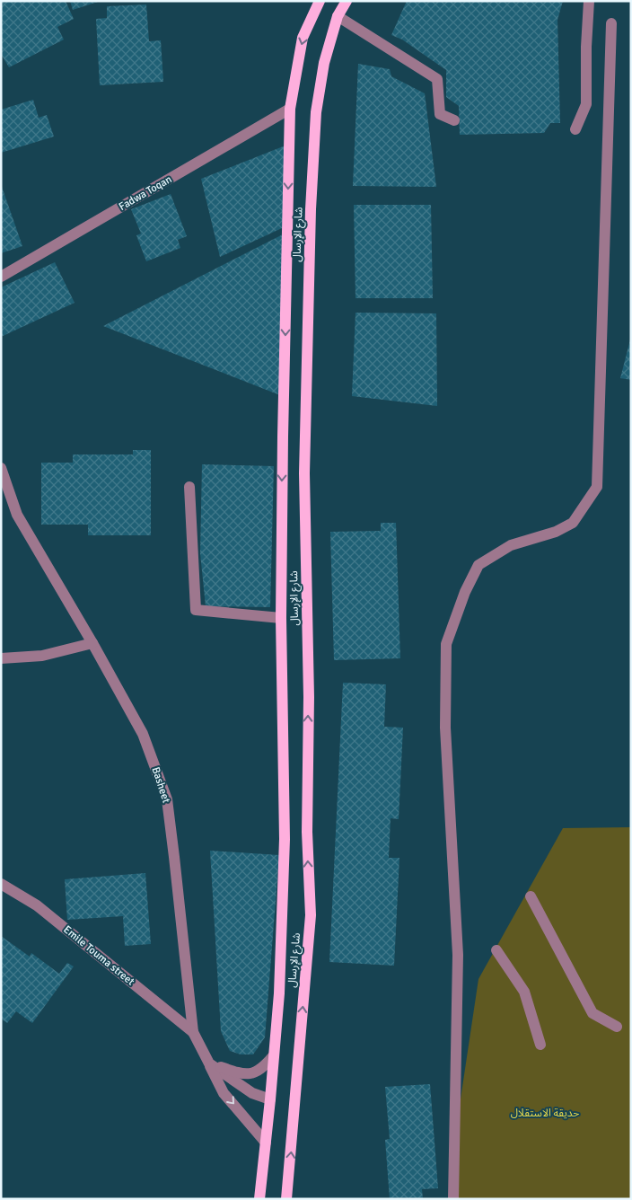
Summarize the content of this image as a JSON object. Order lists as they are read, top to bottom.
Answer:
{
  "streets": {
    "main road": ["شارع الإرسال"],
    "street": ["Fadwa Toqan", "Basheet", "Emile Touma street"]
  },
  "crossings": [
    ["Fadwa Toqan", "شارع الإرسال"],
    ["شارع الإرسال", "Basheet"],
    ["Basheet", "Emile Touma street"]
  ],
  "parks": ["حديقة الاستقلال"]
}
